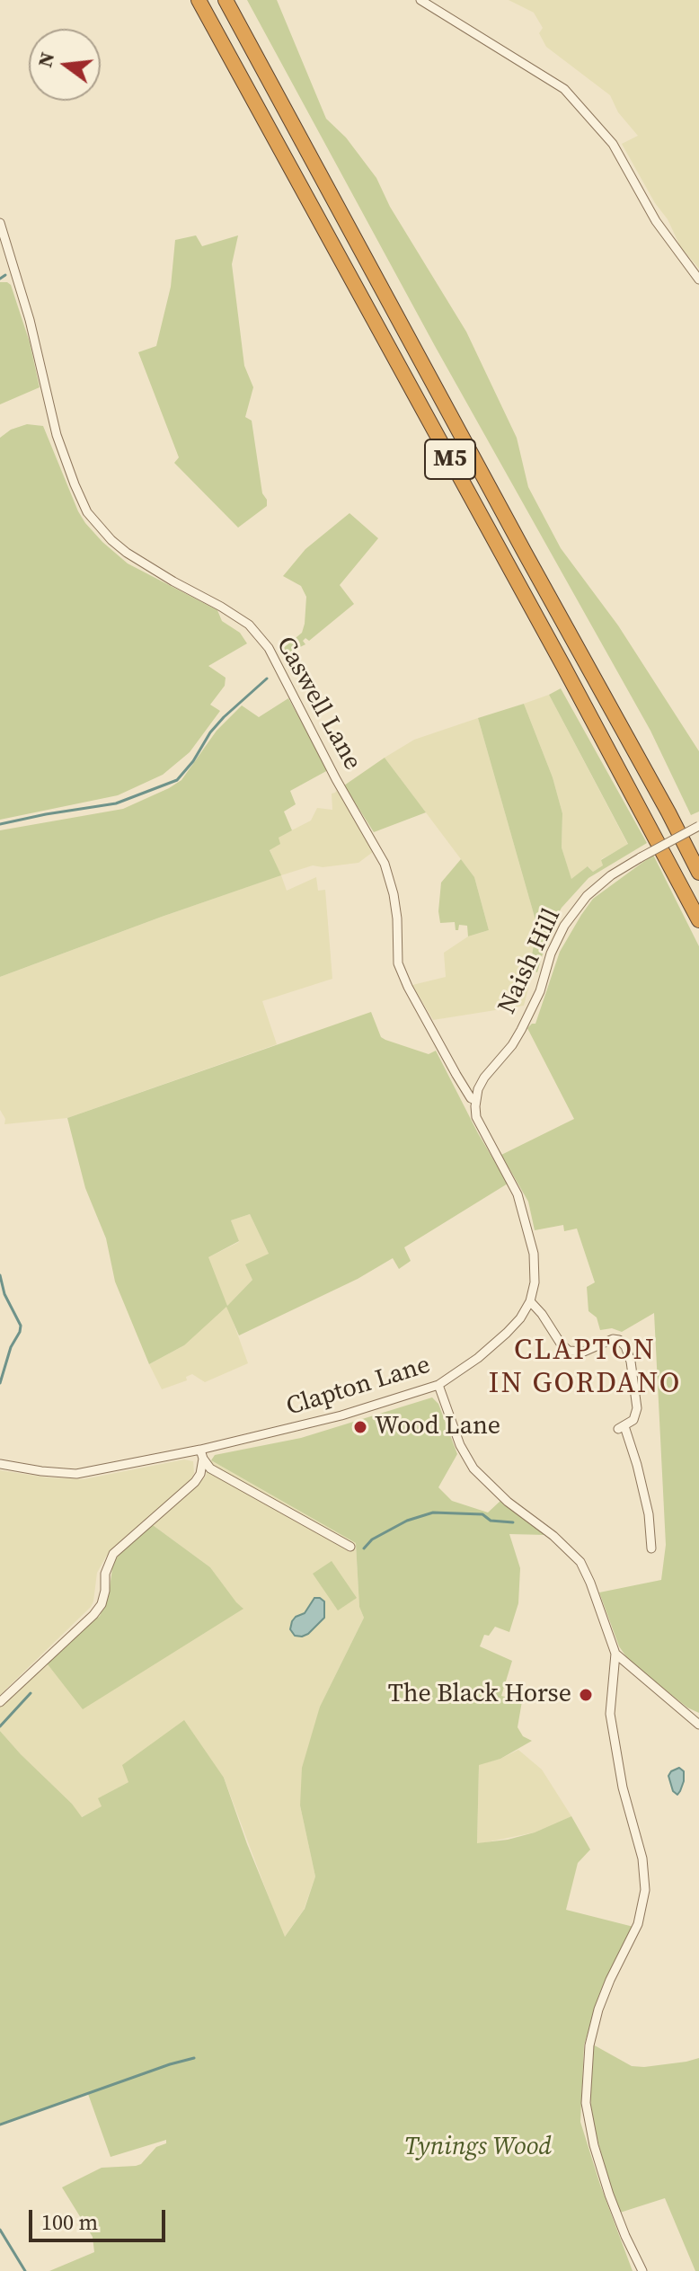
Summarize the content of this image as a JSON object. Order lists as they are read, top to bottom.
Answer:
{
  "streets": {
    "highway": ["M5"],
    "street": ["Caswell Lane", "Naish Hill", "Clapton Lane"]
  },
  "crossings": [
    ["Caswell Lane", "Naish Hill"],
    ["Caswell Lane", "Clapton Lane"],
    ["Naish Hill", "Clapton Lane"]
  ],
  "districts": ["CLAPTON IN GORDANO"],
  "parks": ["Tynings Wood"],
  "places": ["Wood Lane", "The Black Horse"],
  "scale_bar": "100 m",
  "north": "left"
}
